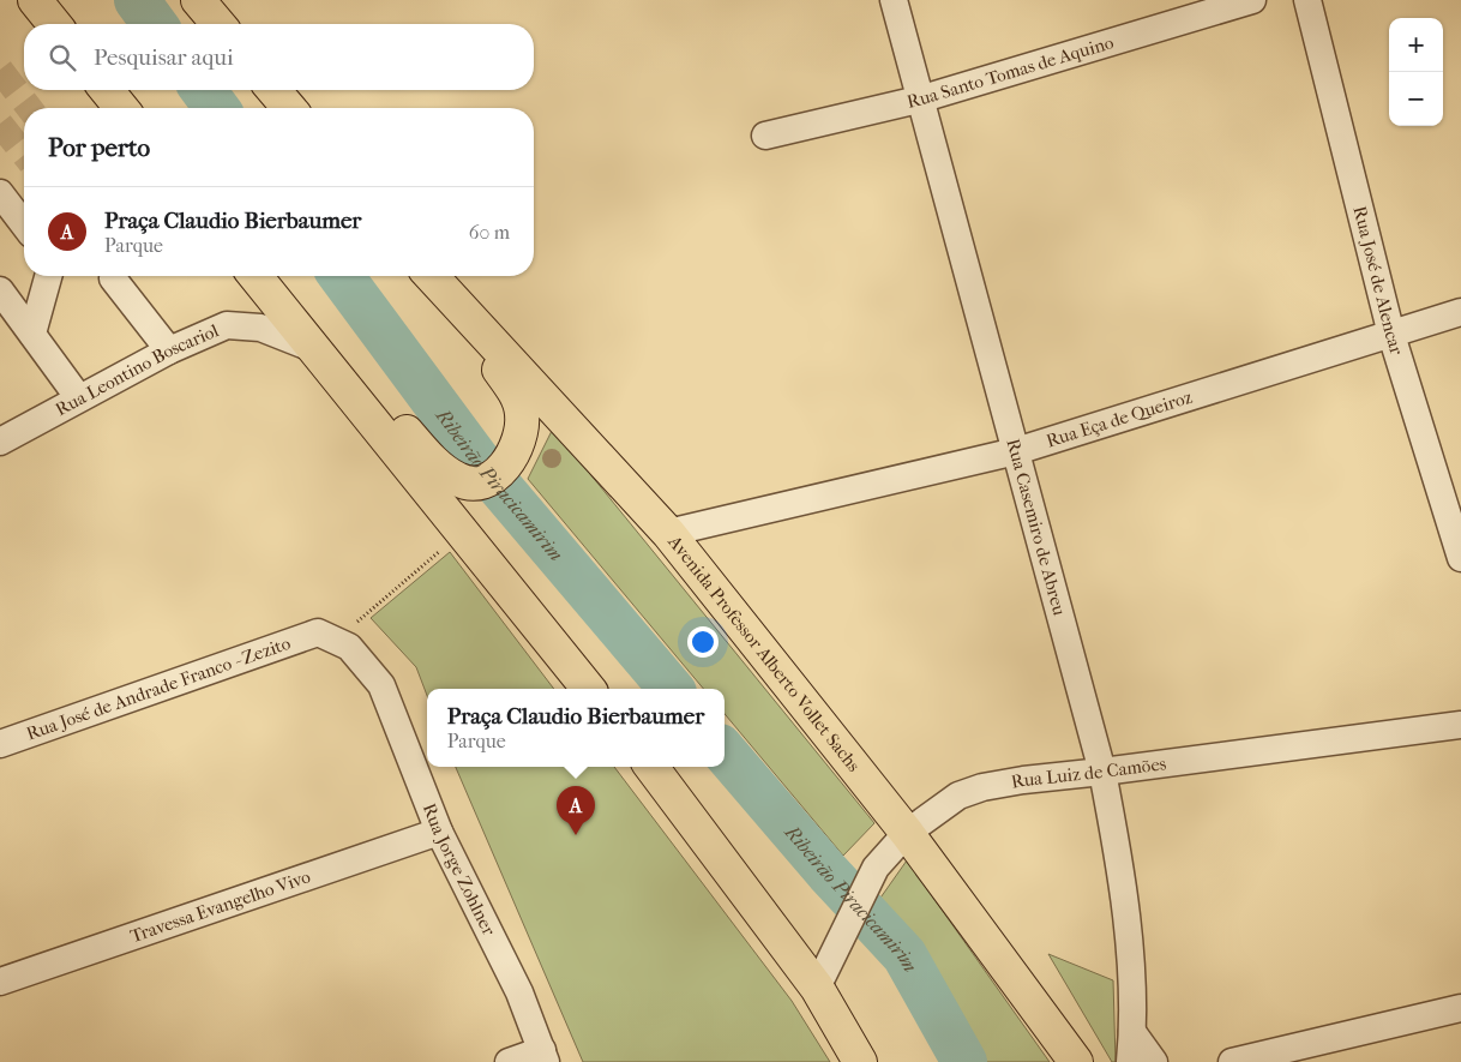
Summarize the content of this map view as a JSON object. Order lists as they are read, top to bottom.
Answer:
{
  "streets": {
    "main road": ["Avenida Professor Alberto Vollet Sachs"],
    "street": [
      "Rua Santo Tomas de Aquino",
      "Rua José de Alencar",
      "Rua Leontino Boscariol",
      "Rua Eça de Queiroz",
      "Rua Casemiro de Abreu",
      "Rua José de Andrade Franco - Zezito",
      "Rua Luiz de Camões",
      "Rua Jorge Zohlner",
      "Travessa Evangelho Vivo"
    ]
  },
  "crossings": [
    ["Rua Santo Tomas de Aquino", "Rua Casemiro de Abreu"],
    ["Rua José de Alencar", "Rua Eça de Queiroz"],
    ["Rua Eça de Queiroz", "Rua Casemiro de Abreu"],
    ["Rua Eça de Queiroz", "Avenida Professor Alberto Vollet Sachs"],
    ["Rua Casemiro de Abreu", "Rua Luiz de Camões"],
    ["Avenida Professor Alberto Vollet Sachs", "Rua Luiz de Camões"],
    ["Rua José de Andrade Franco - Zezito", "Rua Jorge Zohlner"],
    ["Rua Jorge Zohlner", "Travessa Evangelho Vivo"]
  ],
  "water": ["Ribeirão Piracicamirim"],
  "page": {
    "map_buttons": ["+", "−"],
    "search": "Pesquisar aqui",
    "heading": "Por perto",
    "list": [
      {
        "mark": "A",
        "name": "Praça Claudio Bierbaumer",
        "note": "Parque",
        "value": "60 m"
      }
    ],
    "popup": ["Praça Claudio Bierbaumer", "Parque"],
    "pins": "A"
  }
}
